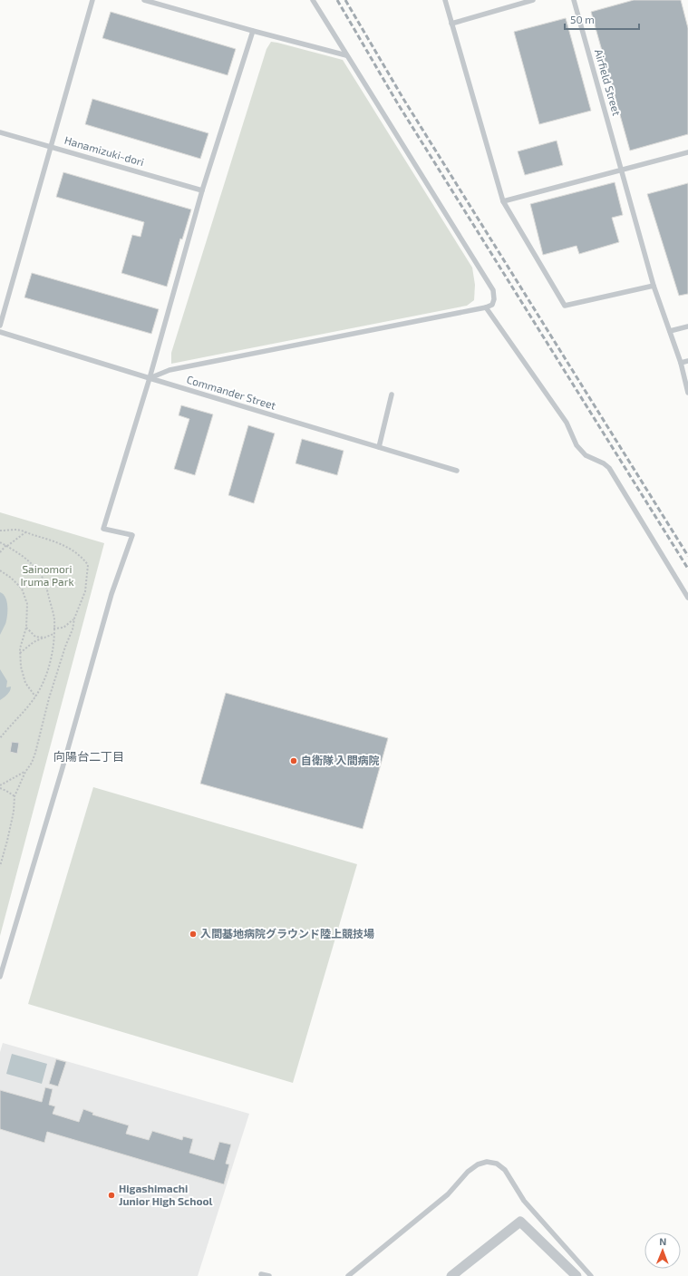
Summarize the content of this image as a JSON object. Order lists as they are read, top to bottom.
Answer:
{
  "streets": {
    "lane": ["Airfield Street", "Hanamizuki-dori", "Commander Street"]
  },
  "districts": ["向陽台二丁目"],
  "parks": ["Sainomori Iruma Park"],
  "places": ["自衛隊 入間病院", "入間基地病院グラウンド陸上競技場", "Higashimachi Junior High School"],
  "scale_bar": "50 m",
  "north": "top"
}
